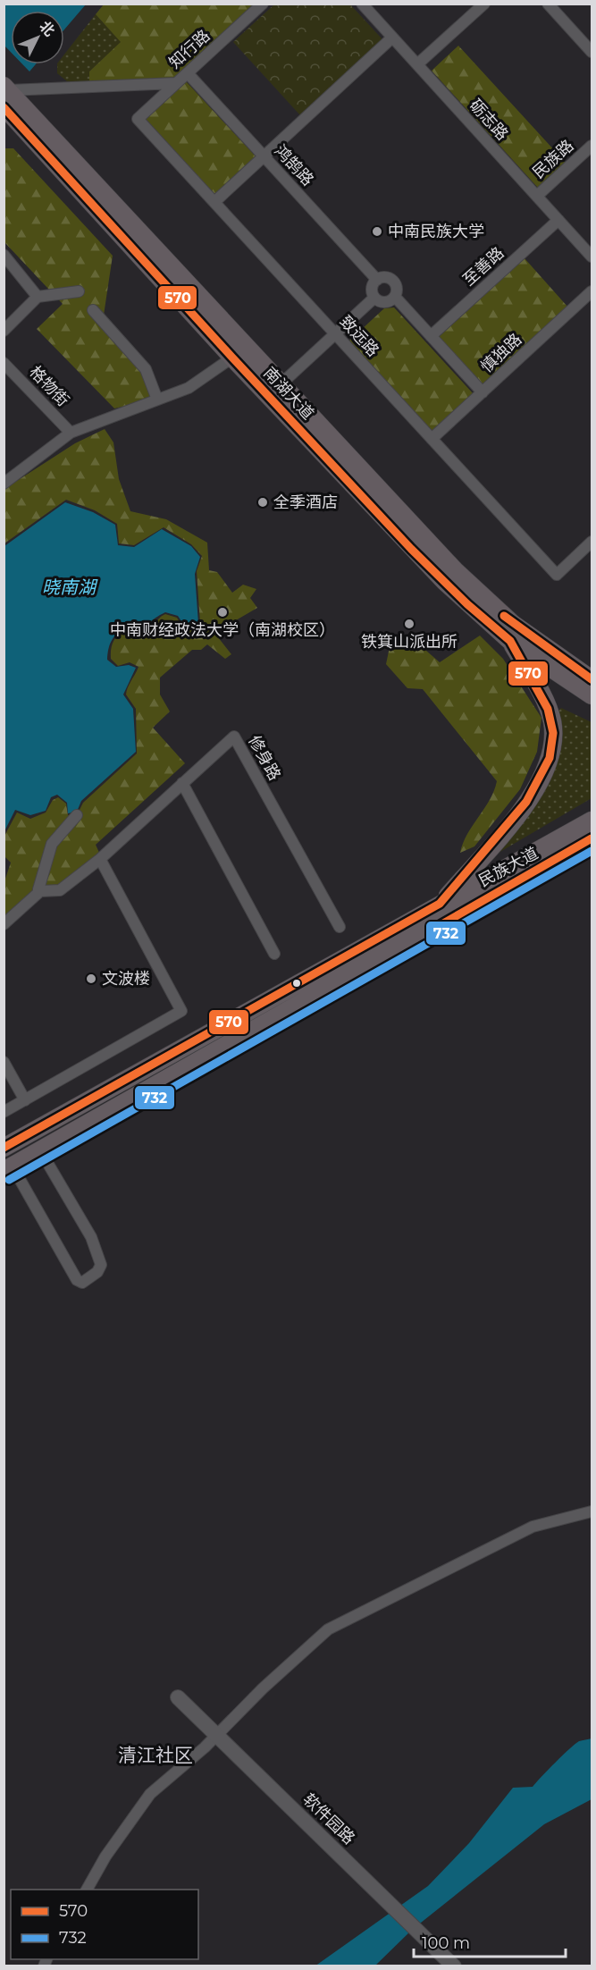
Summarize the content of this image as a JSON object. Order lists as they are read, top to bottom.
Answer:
{
  "streets": {
    "main road": ["南湖大道", "民族大道", "软件园路"],
    "street": [
      "知行路",
      "砺志路",
      "民族路",
      "鸿鹄路",
      "至善路",
      "致远路",
      "慎独路",
      "格物街",
      "修身路"
    ]
  },
  "crossings": [
    ["知行路", "鸿鹄路"],
    ["知行路", "致远路"],
    ["砺志路", "民族路"],
    ["砺志路", "至善路"],
    ["致远路", "慎独路"]
  ],
  "districts": ["清江社区"],
  "water": ["晓南湖"],
  "places": [
    "中南民族大学",
    "全季酒店",
    "中南财经政法大学（南湖校区）",
    "铁箕山派出所",
    "文波楼"
  ],
  "lines": ["transit line 570", "transit line 732"],
  "legend": ["570", "732"],
  "scale_bar": "100 m",
  "north": "top right"
}
